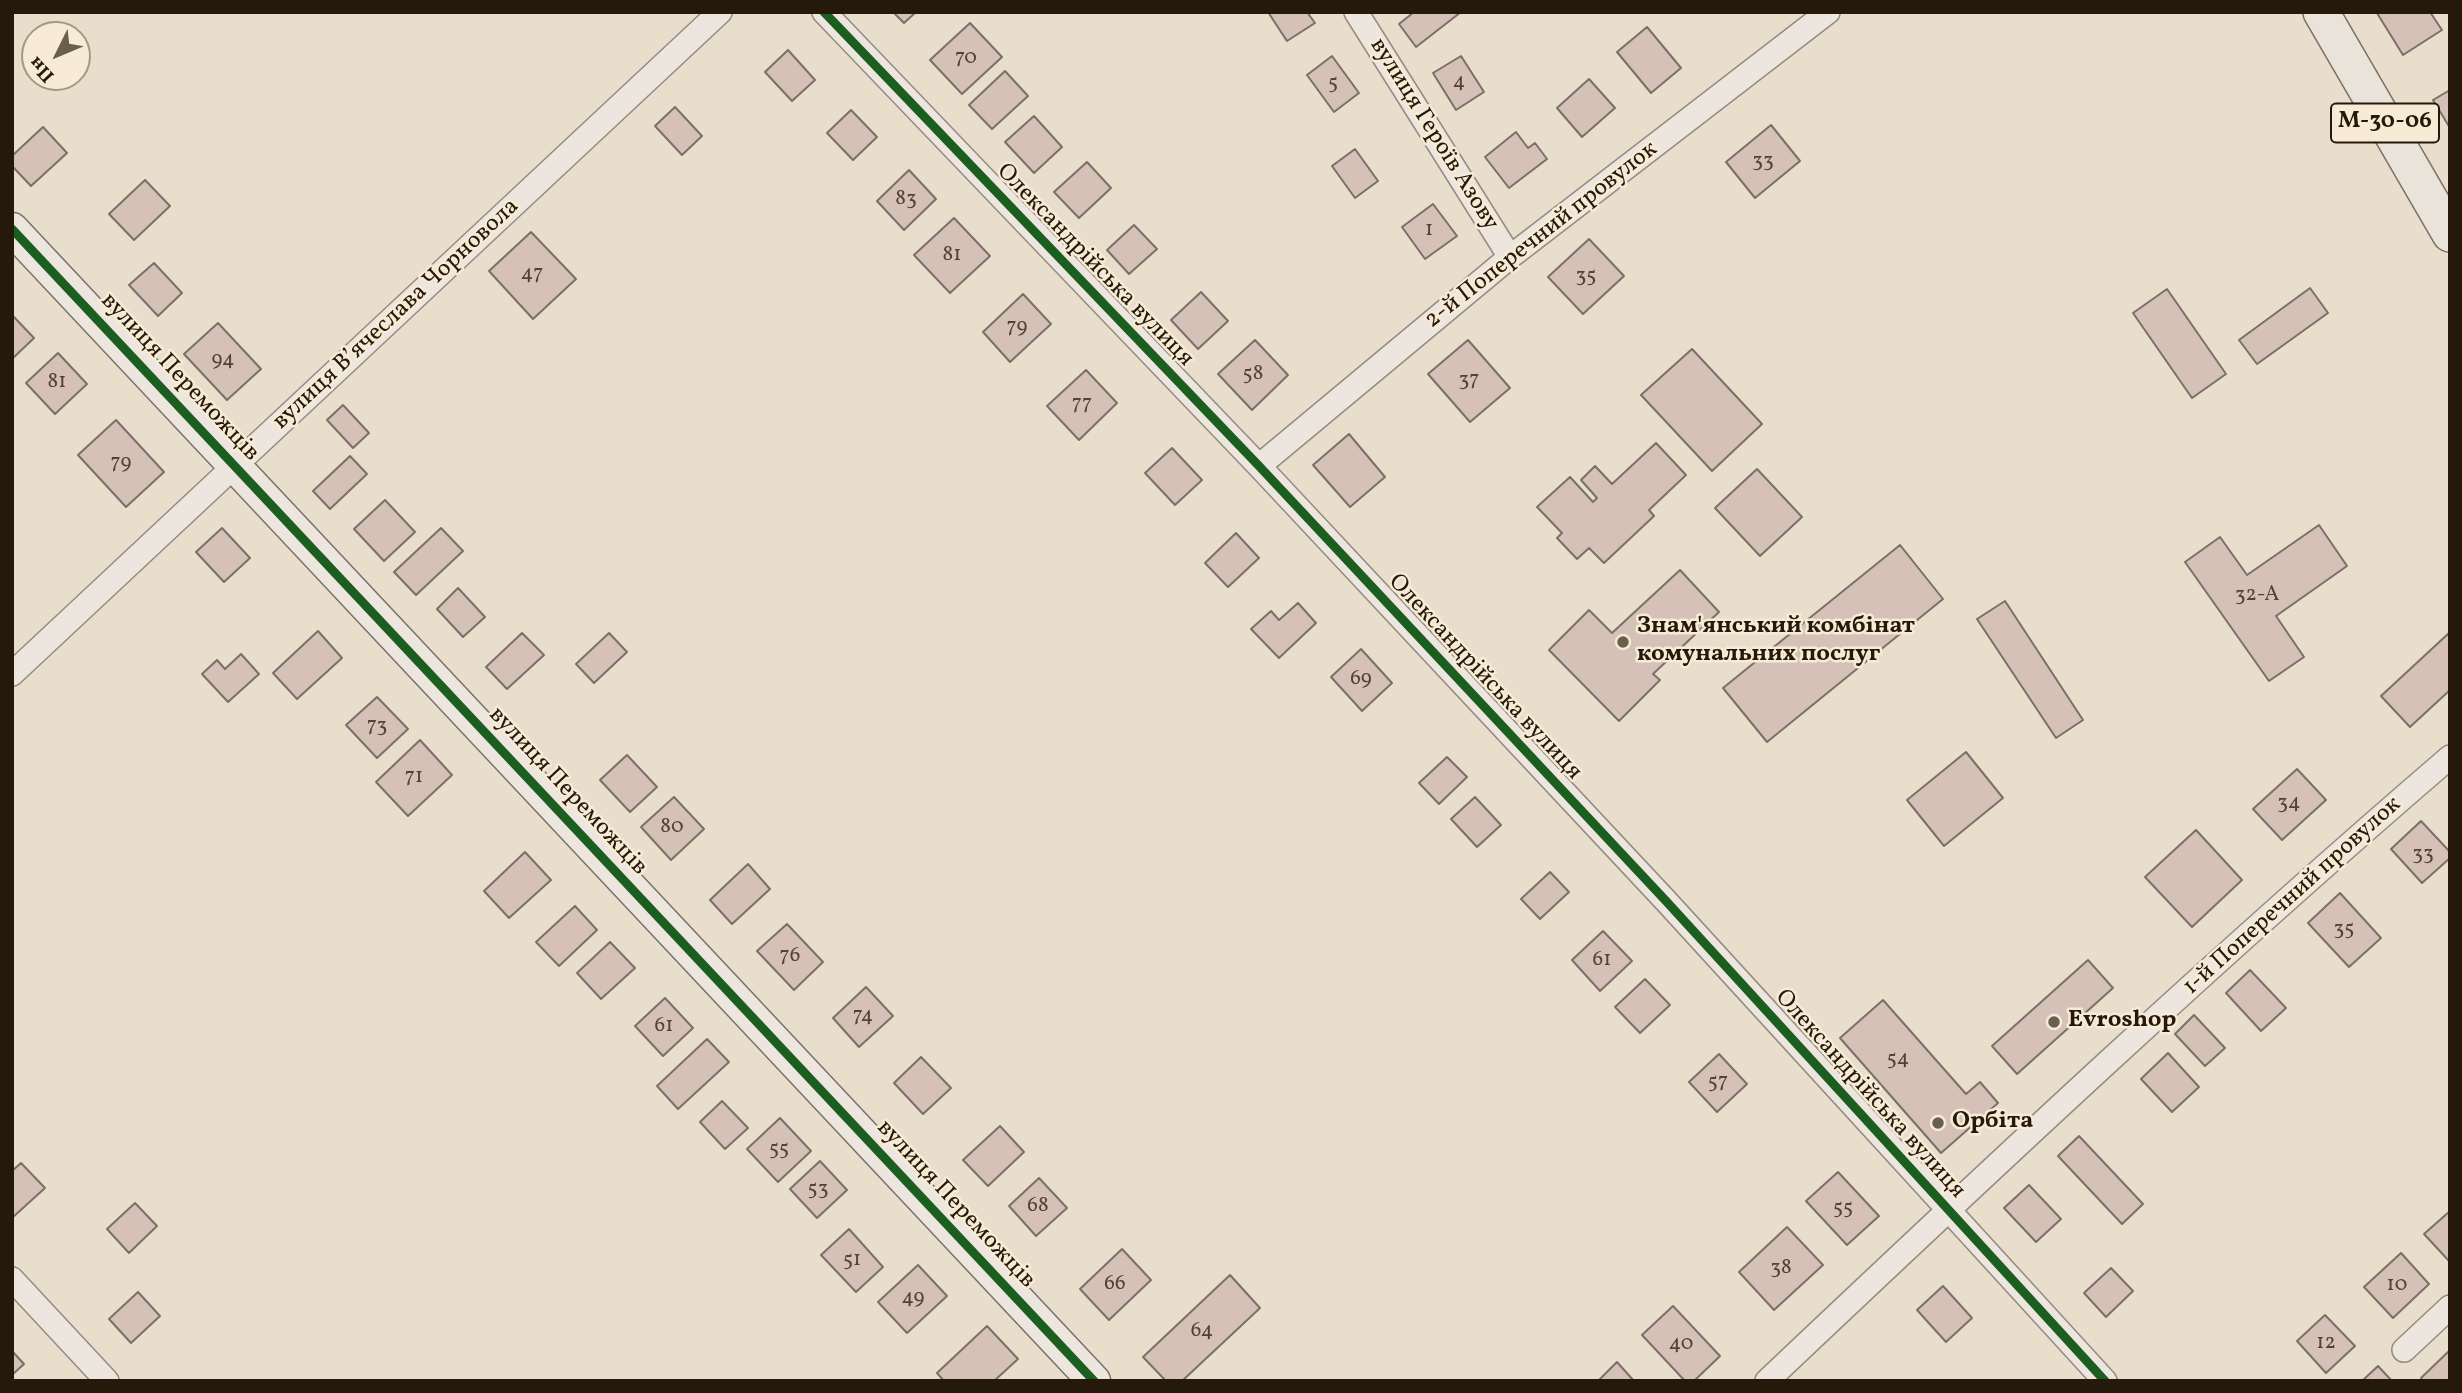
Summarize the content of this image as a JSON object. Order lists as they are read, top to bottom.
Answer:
{
  "streets": {
    "main road": ["М-30-06"],
    "street": [
      "вулиця Героїв Азову",
      "2-й Поперечний провулок",
      "Олександрійська вулиця",
      "вулиця Вʼячеслава Чорновола",
      "вулиця Переможців",
      "1-й Поперечний провулок"
    ]
  },
  "crossings": [
    ["вулиця Героїв Азову", "2-й Поперечний провулок"],
    ["2-й Поперечний провулок", "Олександрійська вулиця"],
    ["Олександрійська вулиця", "1-й Поперечний провулок"],
    ["вулиця Вʼячеслава Чорновола", "вулиця Переможців"]
  ],
  "places": ["Знам'янський комбінат комунальних послуг", "Evroshop", "Орбіта"],
  "house_numbers": [
    "70",
    "4",
    "5",
    "33",
    "83",
    "1",
    "81",
    "47",
    "35",
    "79",
    "94",
    "58",
    "37",
    "81",
    "77",
    "79",
    "32-А",
    "69",
    "73",
    "71",
    "34",
    "80",
    "33",
    "35",
    "76",
    "61",
    "74",
    "61",
    "54",
    "57",
    "55",
    "53",
    "68",
    "55",
    "51",
    "38",
    "66",
    "10",
    "49",
    "64",
    "12",
    "40"
  ],
  "north": "bottom left"
}
